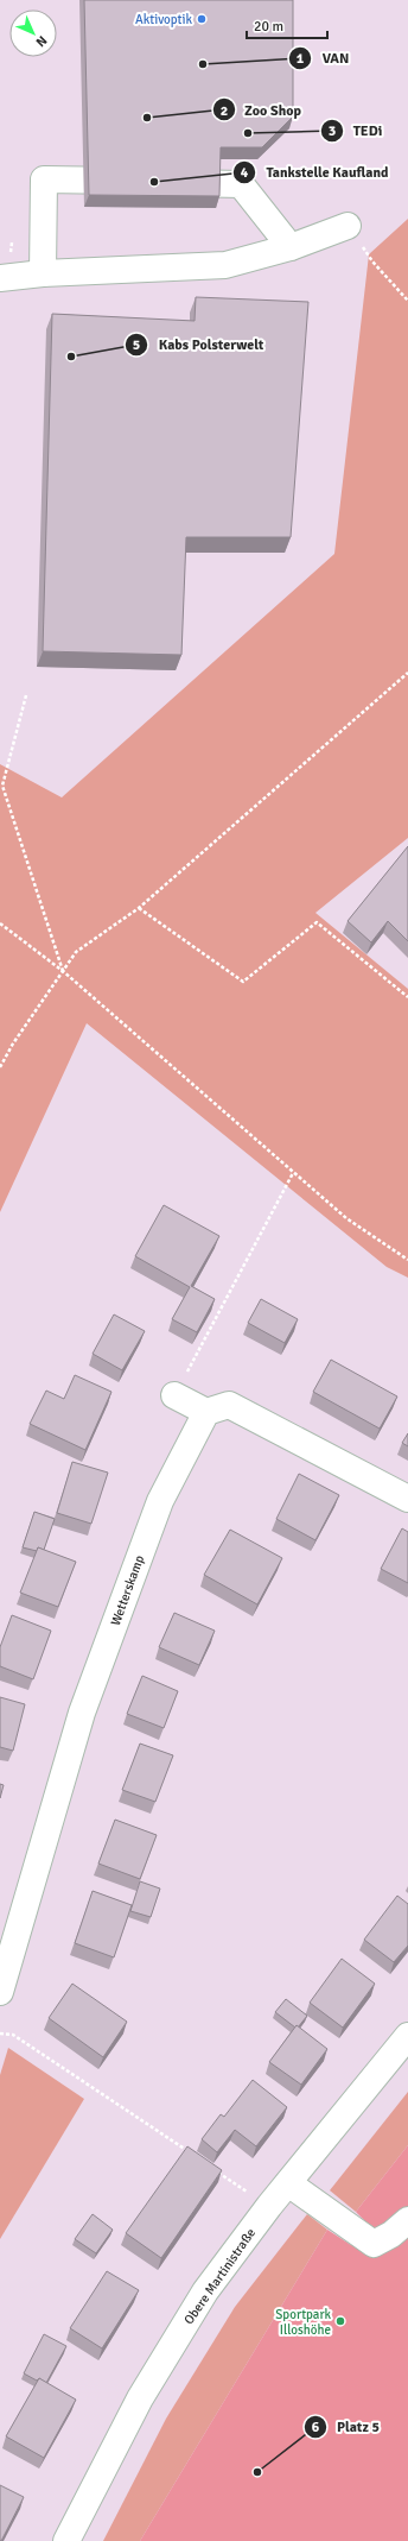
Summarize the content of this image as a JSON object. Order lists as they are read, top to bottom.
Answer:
{
  "streets": {
    "street": ["Wetterskamp", "Obere Martinistraße"]
  },
  "places": [
    "Aktivoptik",
    "VAN",
    "Zoo Shop",
    "TEDi",
    "Tankstelle Kaufland",
    "Kabs Polsterwelt",
    "Sportpark Illoshöhe",
    "Platz 5"
  ],
  "scale_bar": "20 m",
  "north": "bottom right"
}
